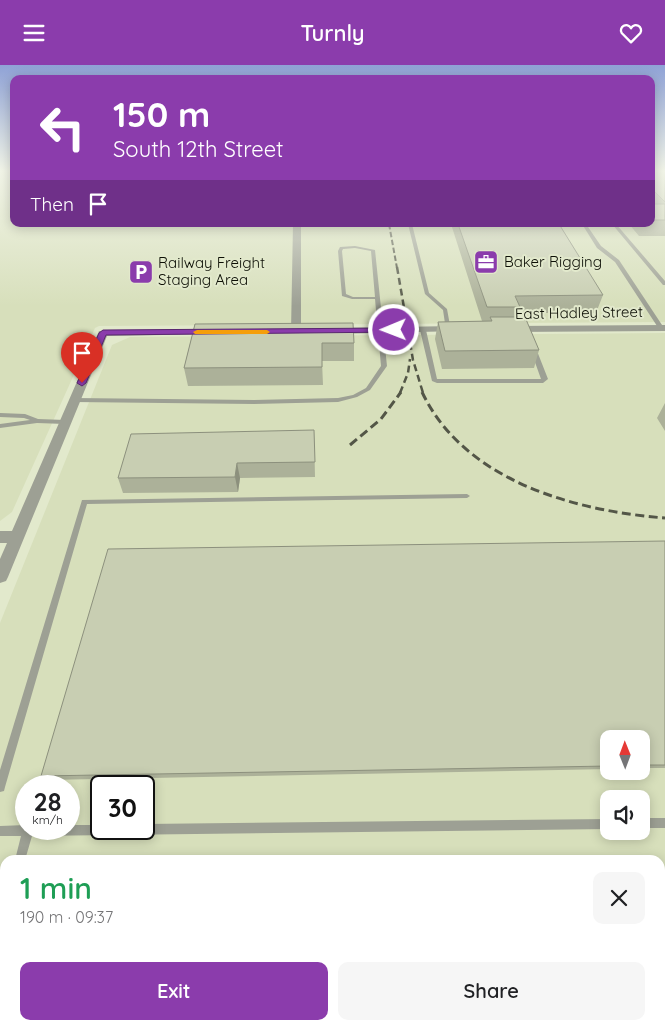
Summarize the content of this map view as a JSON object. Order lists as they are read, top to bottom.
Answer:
{
  "streets": {
    "street": ["East Hadley Street"]
  },
  "places": {
    "office": ["Baker Rigging"],
    "parking": ["Railway Freight Staging Area"]
  },
  "north": "top",
  "page": {
    "header": "Turnly",
    "turn": ["150 m", "South 12th Street"],
    "then": "Then",
    "speed": "28 km/h",
    "limit": "30",
    "heading": ["1 min", "190 m · 09:37"],
    "buttons": ["Exit", "Share"]
  }
}
